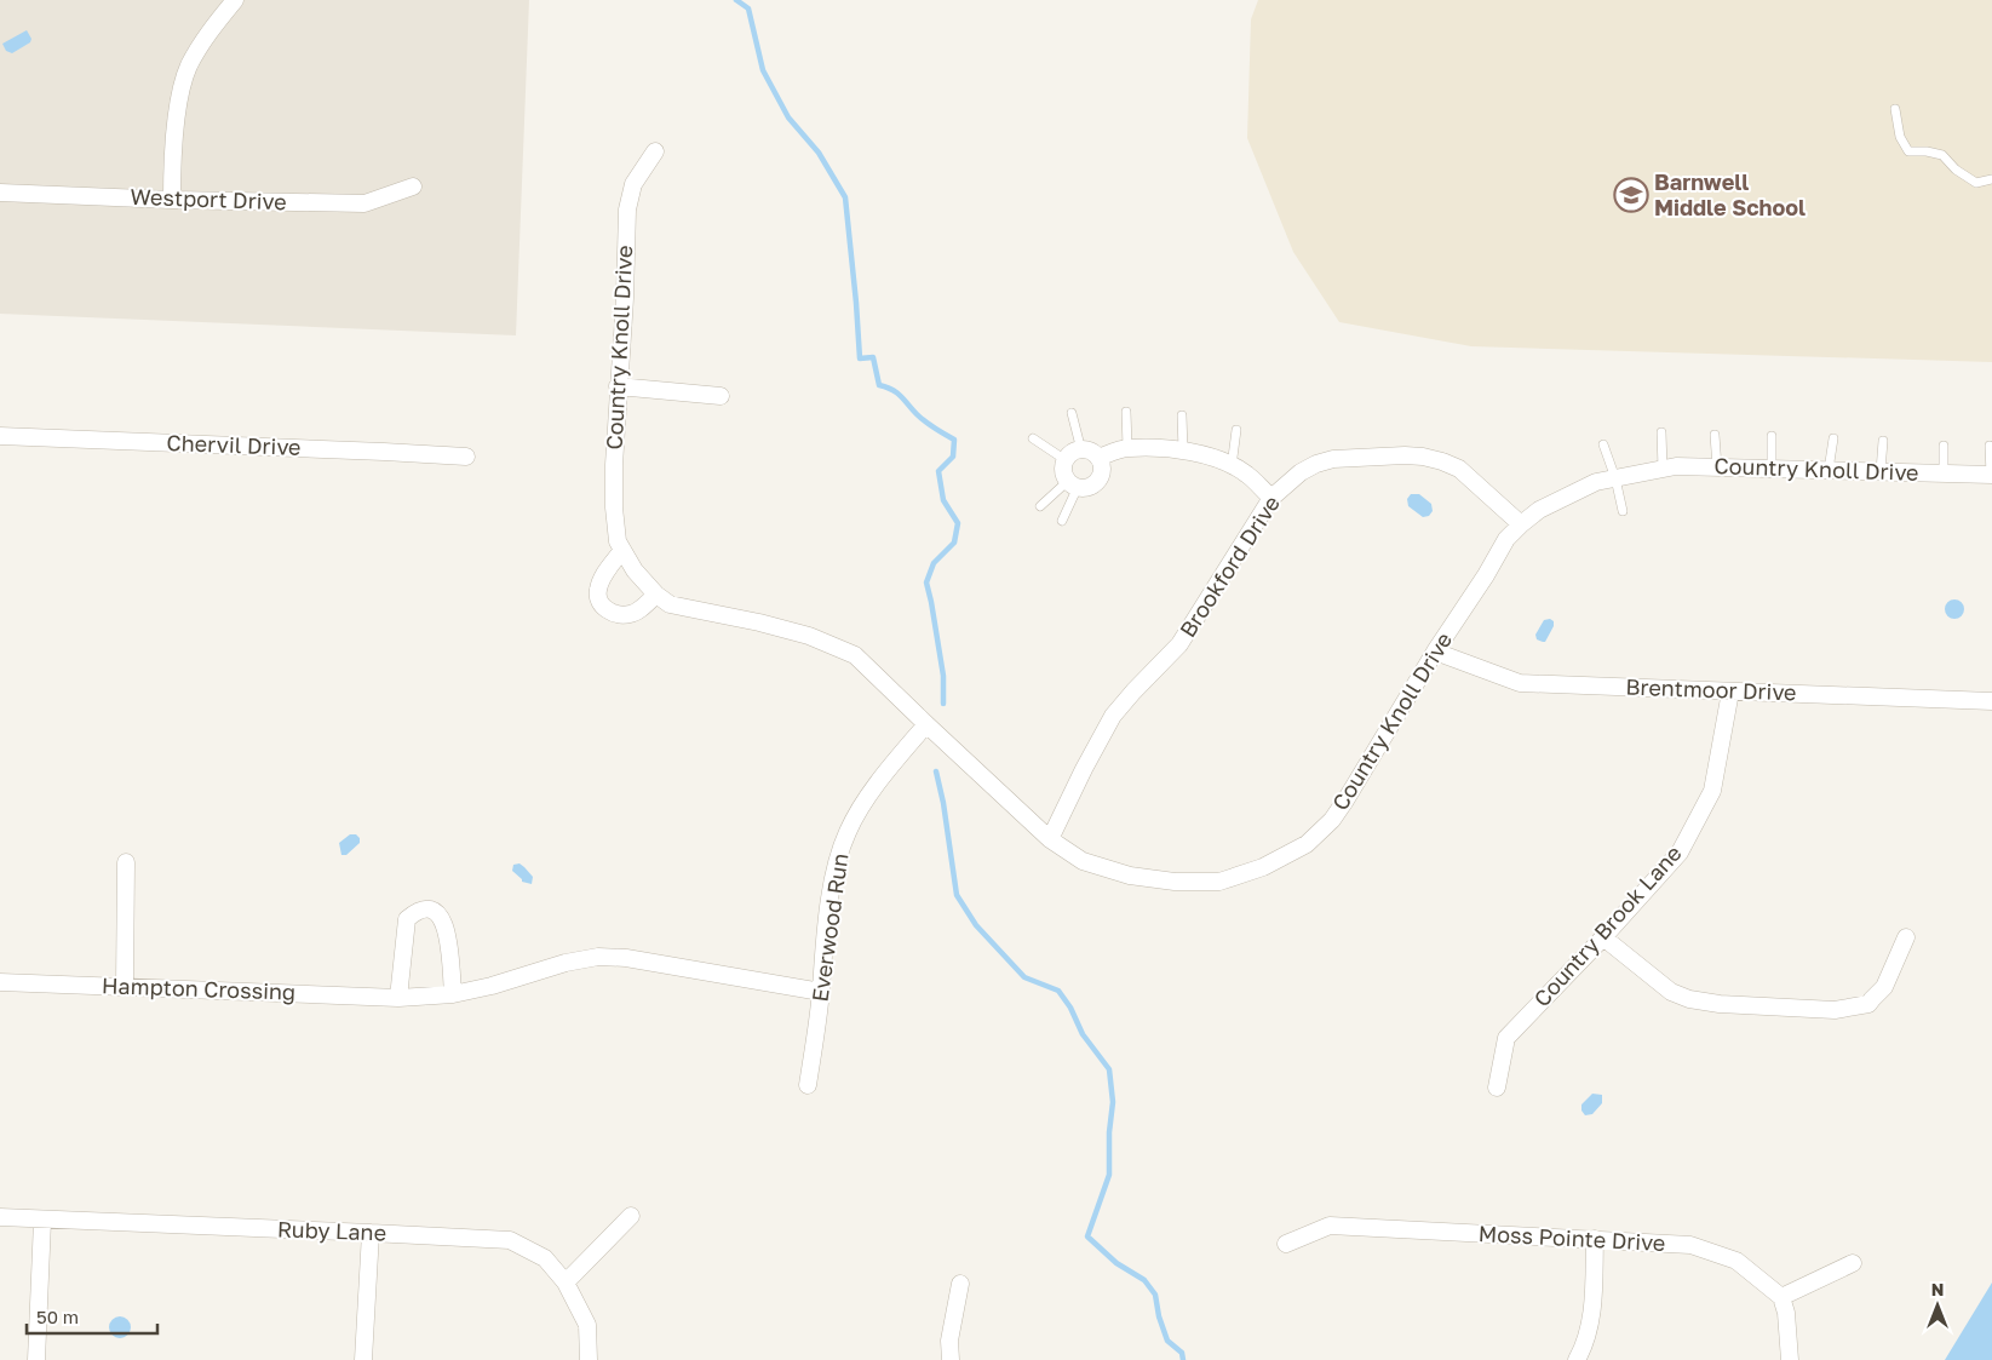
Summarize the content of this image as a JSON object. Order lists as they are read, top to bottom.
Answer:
{
  "streets": {
    "street": [
      "Westport Drive",
      "Country Knoll Drive",
      "Chervil Drive",
      "Brookford Drive",
      "Brentmoor Drive",
      "Country Brook Lane",
      "Everwood Run",
      "Hampton Crossing",
      "Ruby Lane",
      "Moss Pointe Drive"
    ]
  },
  "crossings": [
    ["Country Knoll Drive", "Brookford Drive"],
    ["Country Knoll Drive", "Brentmoor Drive"],
    ["Country Knoll Drive", "Everwood Run"],
    ["Brentmoor Drive", "Country Brook Lane"],
    ["Everwood Run", "Hampton Crossing"]
  ],
  "places": {
    "school or university": ["Barnwell Middle School"]
  },
  "scale_bar": "50 m",
  "north": "top"
}
